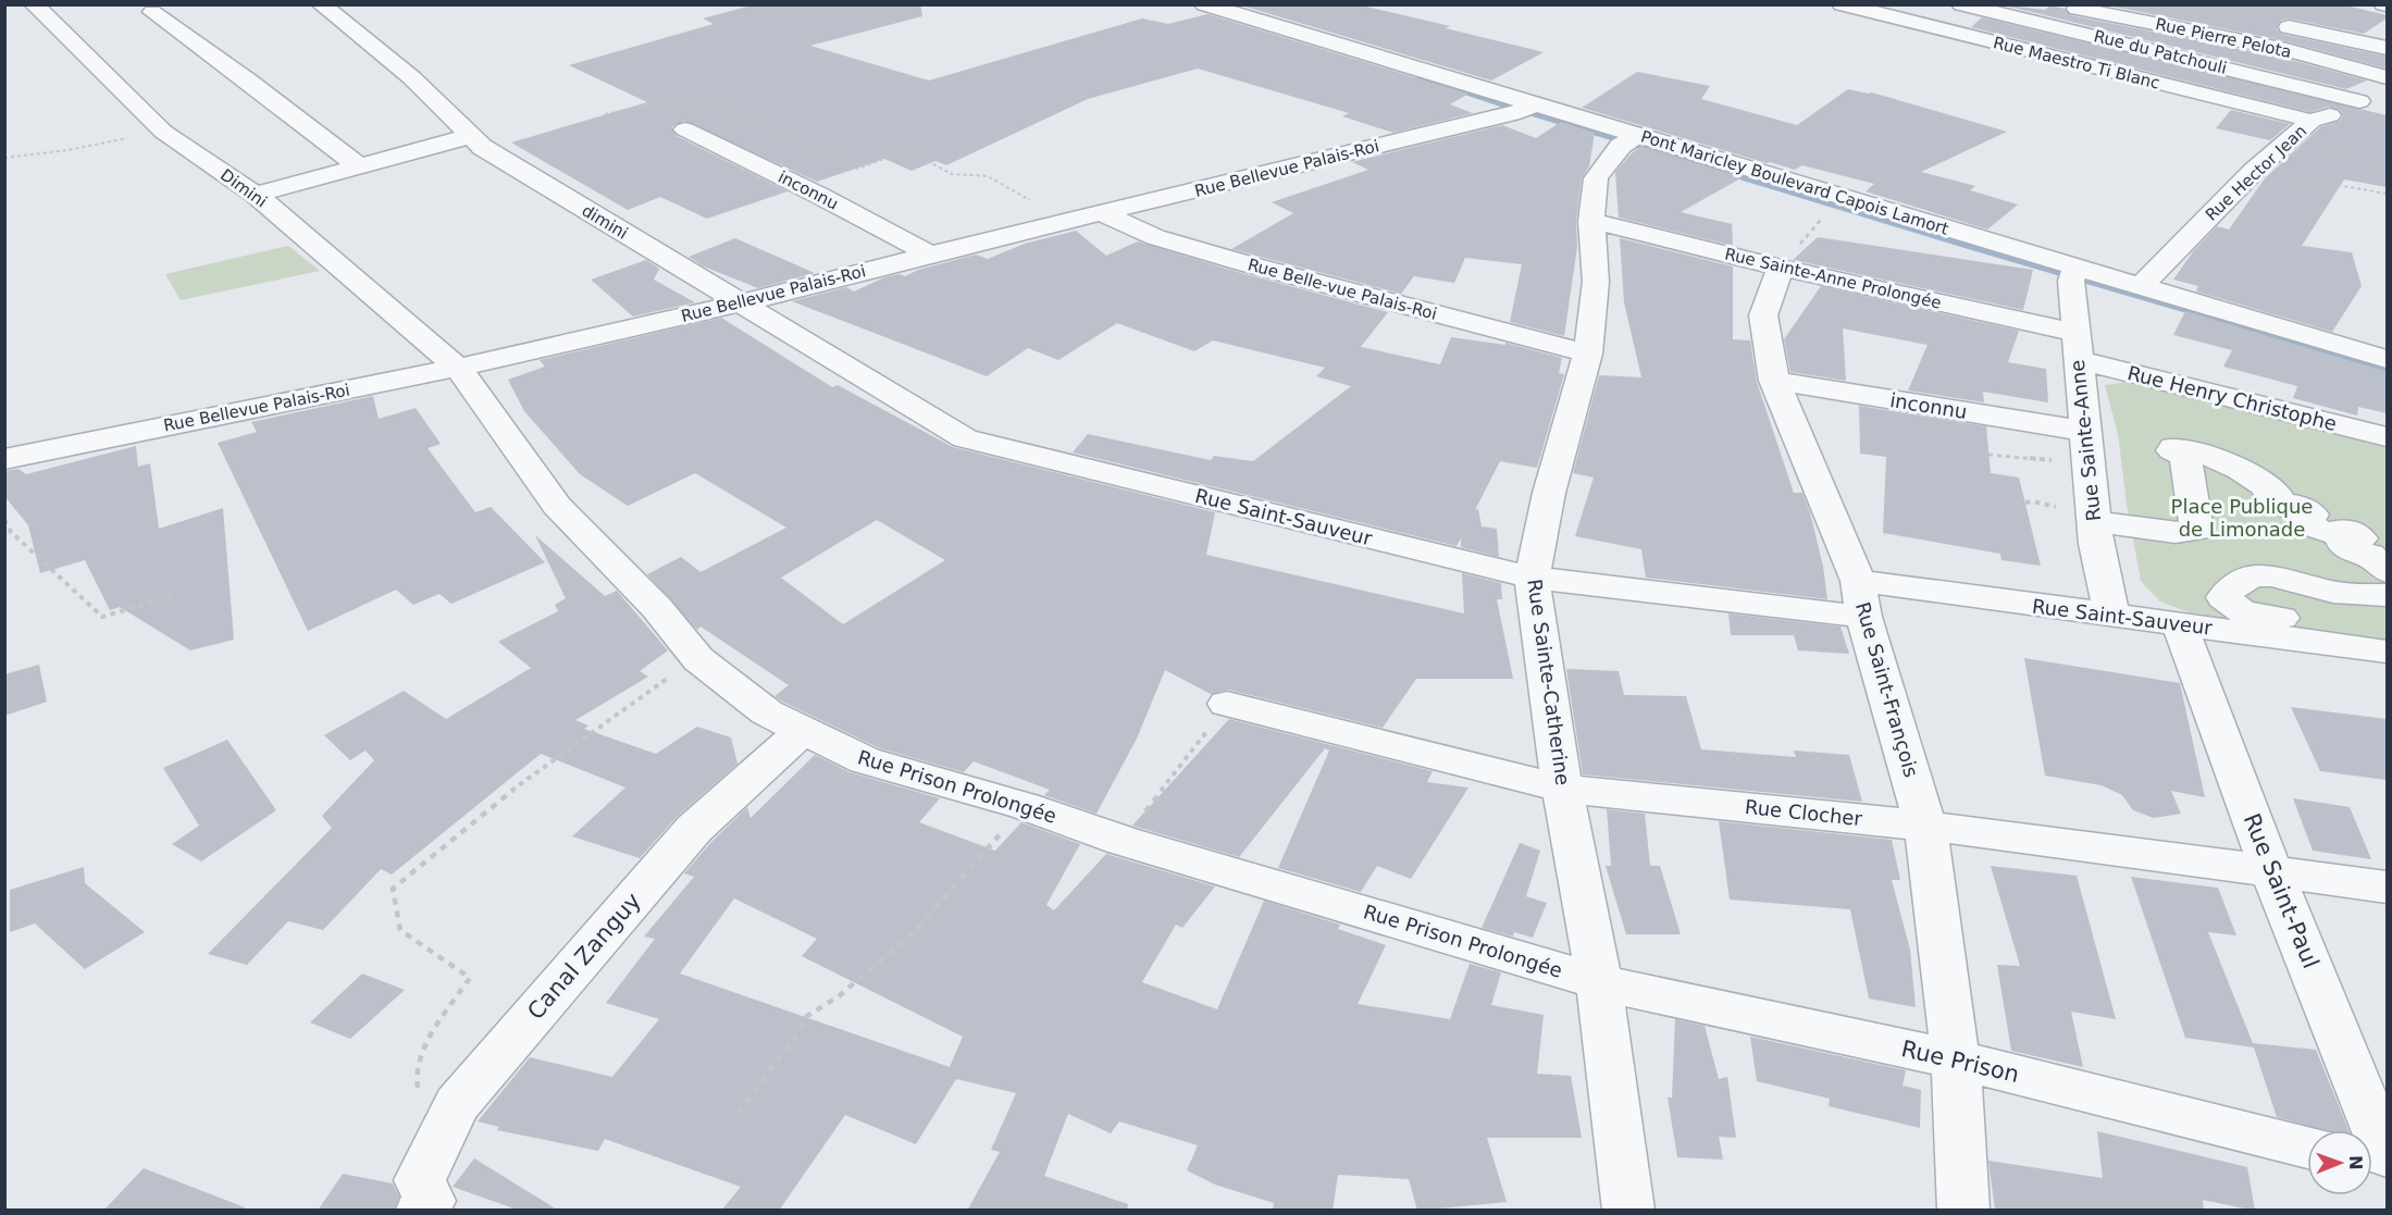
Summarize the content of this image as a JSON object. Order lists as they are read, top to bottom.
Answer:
{
  "streets": {
    "street": [
      "Rue Pierre Pelota",
      "Rue du Patchouli",
      "Rue Maestro Ti Blanc",
      "Rue Bellevue Palais-Roi",
      "Rue Hector Jean",
      "Pont Maricley Boulevard Capois Lamort",
      "Dimini",
      "inconnu",
      "dimini",
      "Rue Sainte-Anne Prolongée",
      "Rue Belle-vue Palais-Roi",
      "Rue Henry Christophe",
      "Rue Sainte-Anne",
      "Rue Saint-Sauveur",
      "Rue Sainte-Catherine",
      "Rue Saint-François",
      "Rue Prison Prolongée",
      "Rue Clocher",
      "Rue Saint-Paul",
      "Canal Zanguy",
      "Rue Prison"
    ]
  },
  "crossings": [
    ["Rue du Patchouli", "Rue Hector Jean"],
    ["Rue Maestro Ti Blanc", "Rue Hector Jean"],
    ["Rue Bellevue Palais-Roi", "Pont Maricley Boulevard Capois Lamort"],
    ["Rue Bellevue Palais-Roi", "Dimini"],
    ["Rue Bellevue Palais-Roi", "inconnu"],
    ["Rue Bellevue Palais-Roi", "dimini"],
    ["Rue Bellevue Palais-Roi", "Rue Belle-vue Palais-Roi"],
    ["Rue Bellevue Palais-Roi", "Rue Saint-Sauveur"],
    ["Rue Bellevue Palais-Roi", "Rue Prison Prolongée"],
    ["Rue Hector Jean", "Pont Maricley Boulevard Capois Lamort"],
    ["Pont Maricley Boulevard Capois Lamort", "Rue Sainte-Anne"],
    ["Pont Maricley Boulevard Capois Lamort", "Rue Sainte-Catherine"],
    ["Dimini", "dimini"],
    ["Dimini", "Rue Prison Prolongée"],
    ["inconnu", "Rue Sainte-Anne"],
    ["inconnu", "Rue Saint-François"],
    ["dimini", "Rue Saint-Sauveur"],
    ["Rue Sainte-Anne Prolongée", "Rue Henry Christophe"],
    ["Rue Sainte-Anne Prolongée", "Rue Sainte-Anne"],
    ["Rue Sainte-Anne Prolongée", "Rue Sainte-Catherine"],
    ["Rue Sainte-Anne Prolongée", "Rue Saint-François"],
    ["Rue Belle-vue Palais-Roi", "Rue Sainte-Catherine"],
    ["Rue Henry Christophe", "Rue Sainte-Anne"],
    ["Rue Sainte-Anne", "Rue Saint-Sauveur"],
    ["Rue Saint-Sauveur", "Rue Sainte-Catherine"],
    ["Rue Saint-Sauveur", "Rue Saint-François"],
    ["Rue Saint-Sauveur", "Rue Saint-Paul"],
    ["Rue Sainte-Catherine", "Rue Prison Prolongée"],
    ["Rue Sainte-Catherine", "Rue Clocher"],
    ["Rue Sainte-Catherine", "Rue Prison"],
    ["Rue Saint-François", "Rue Clocher"],
    ["Rue Saint-François", "Rue Prison"],
    ["Rue Prison Prolongée", "Canal Zanguy"],
    ["Rue Prison Prolongée", "Rue Prison"],
    ["Rue Clocher", "Rue Saint-Paul"]
  ],
  "parks": ["Place Publique de Limonade"],
  "north": "right"
}
